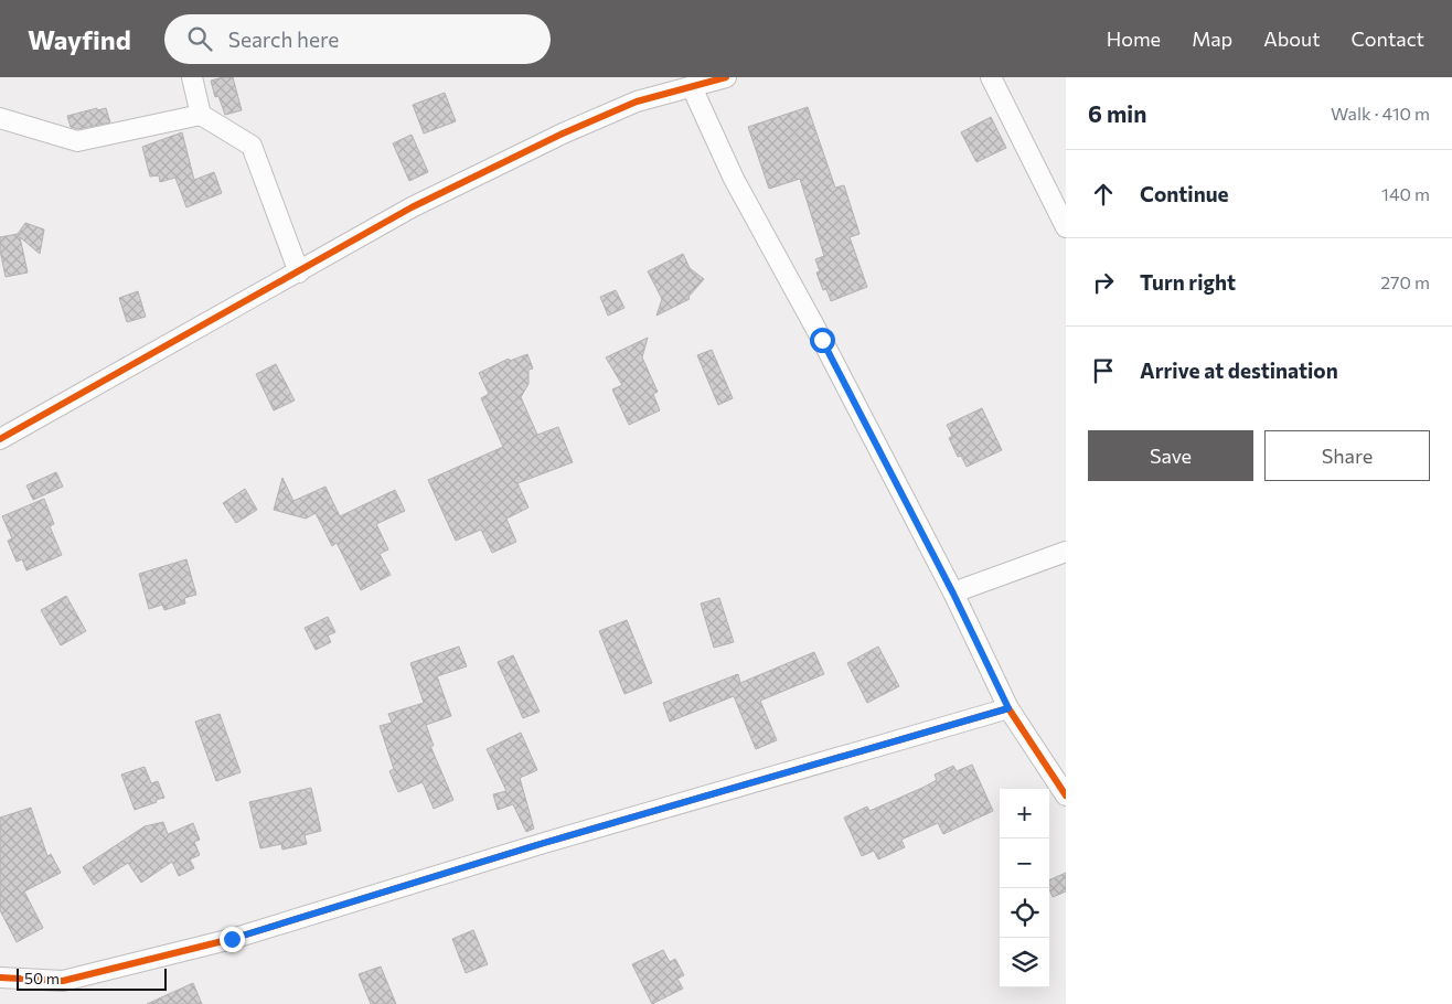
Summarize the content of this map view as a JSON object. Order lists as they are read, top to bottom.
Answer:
{
  "scale_bar": "50 m",
  "page": {
    "header": "Wayfind",
    "search": "Search here",
    "nav": [
      "Home",
      "Map",
      "About",
      "Contact"
    ],
    "heading": ["6 min", "Walk · 410 m"],
    "list": [
      ["Continue", "140 m"],
      ["Turn right", "270 m"],
      "Arrive at destination"
    ],
    "buttons": ["Save", "Share"],
    "map_buttons": ["+", "−"],
    "scale": "50 m"
  }
}
